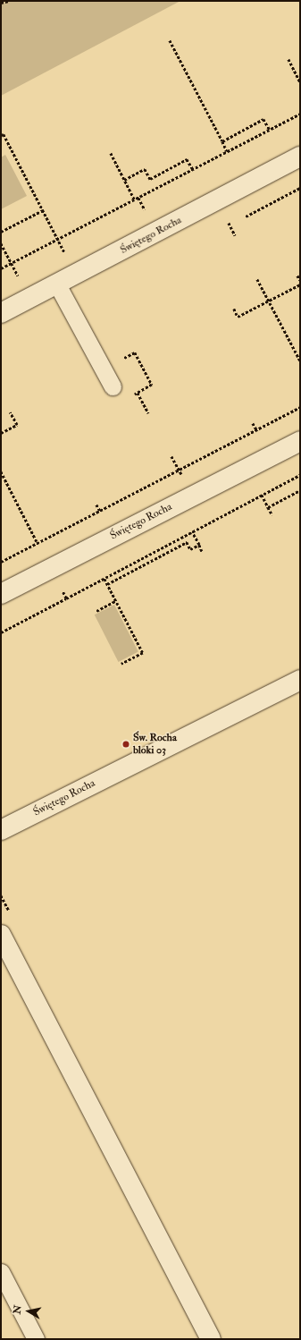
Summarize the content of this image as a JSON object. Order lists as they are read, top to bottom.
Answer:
{
  "streets": {
    "street": ["Świętego Rocha"]
  },
  "places": ["Św. Rocha bloki 03"],
  "north": "left"
}
